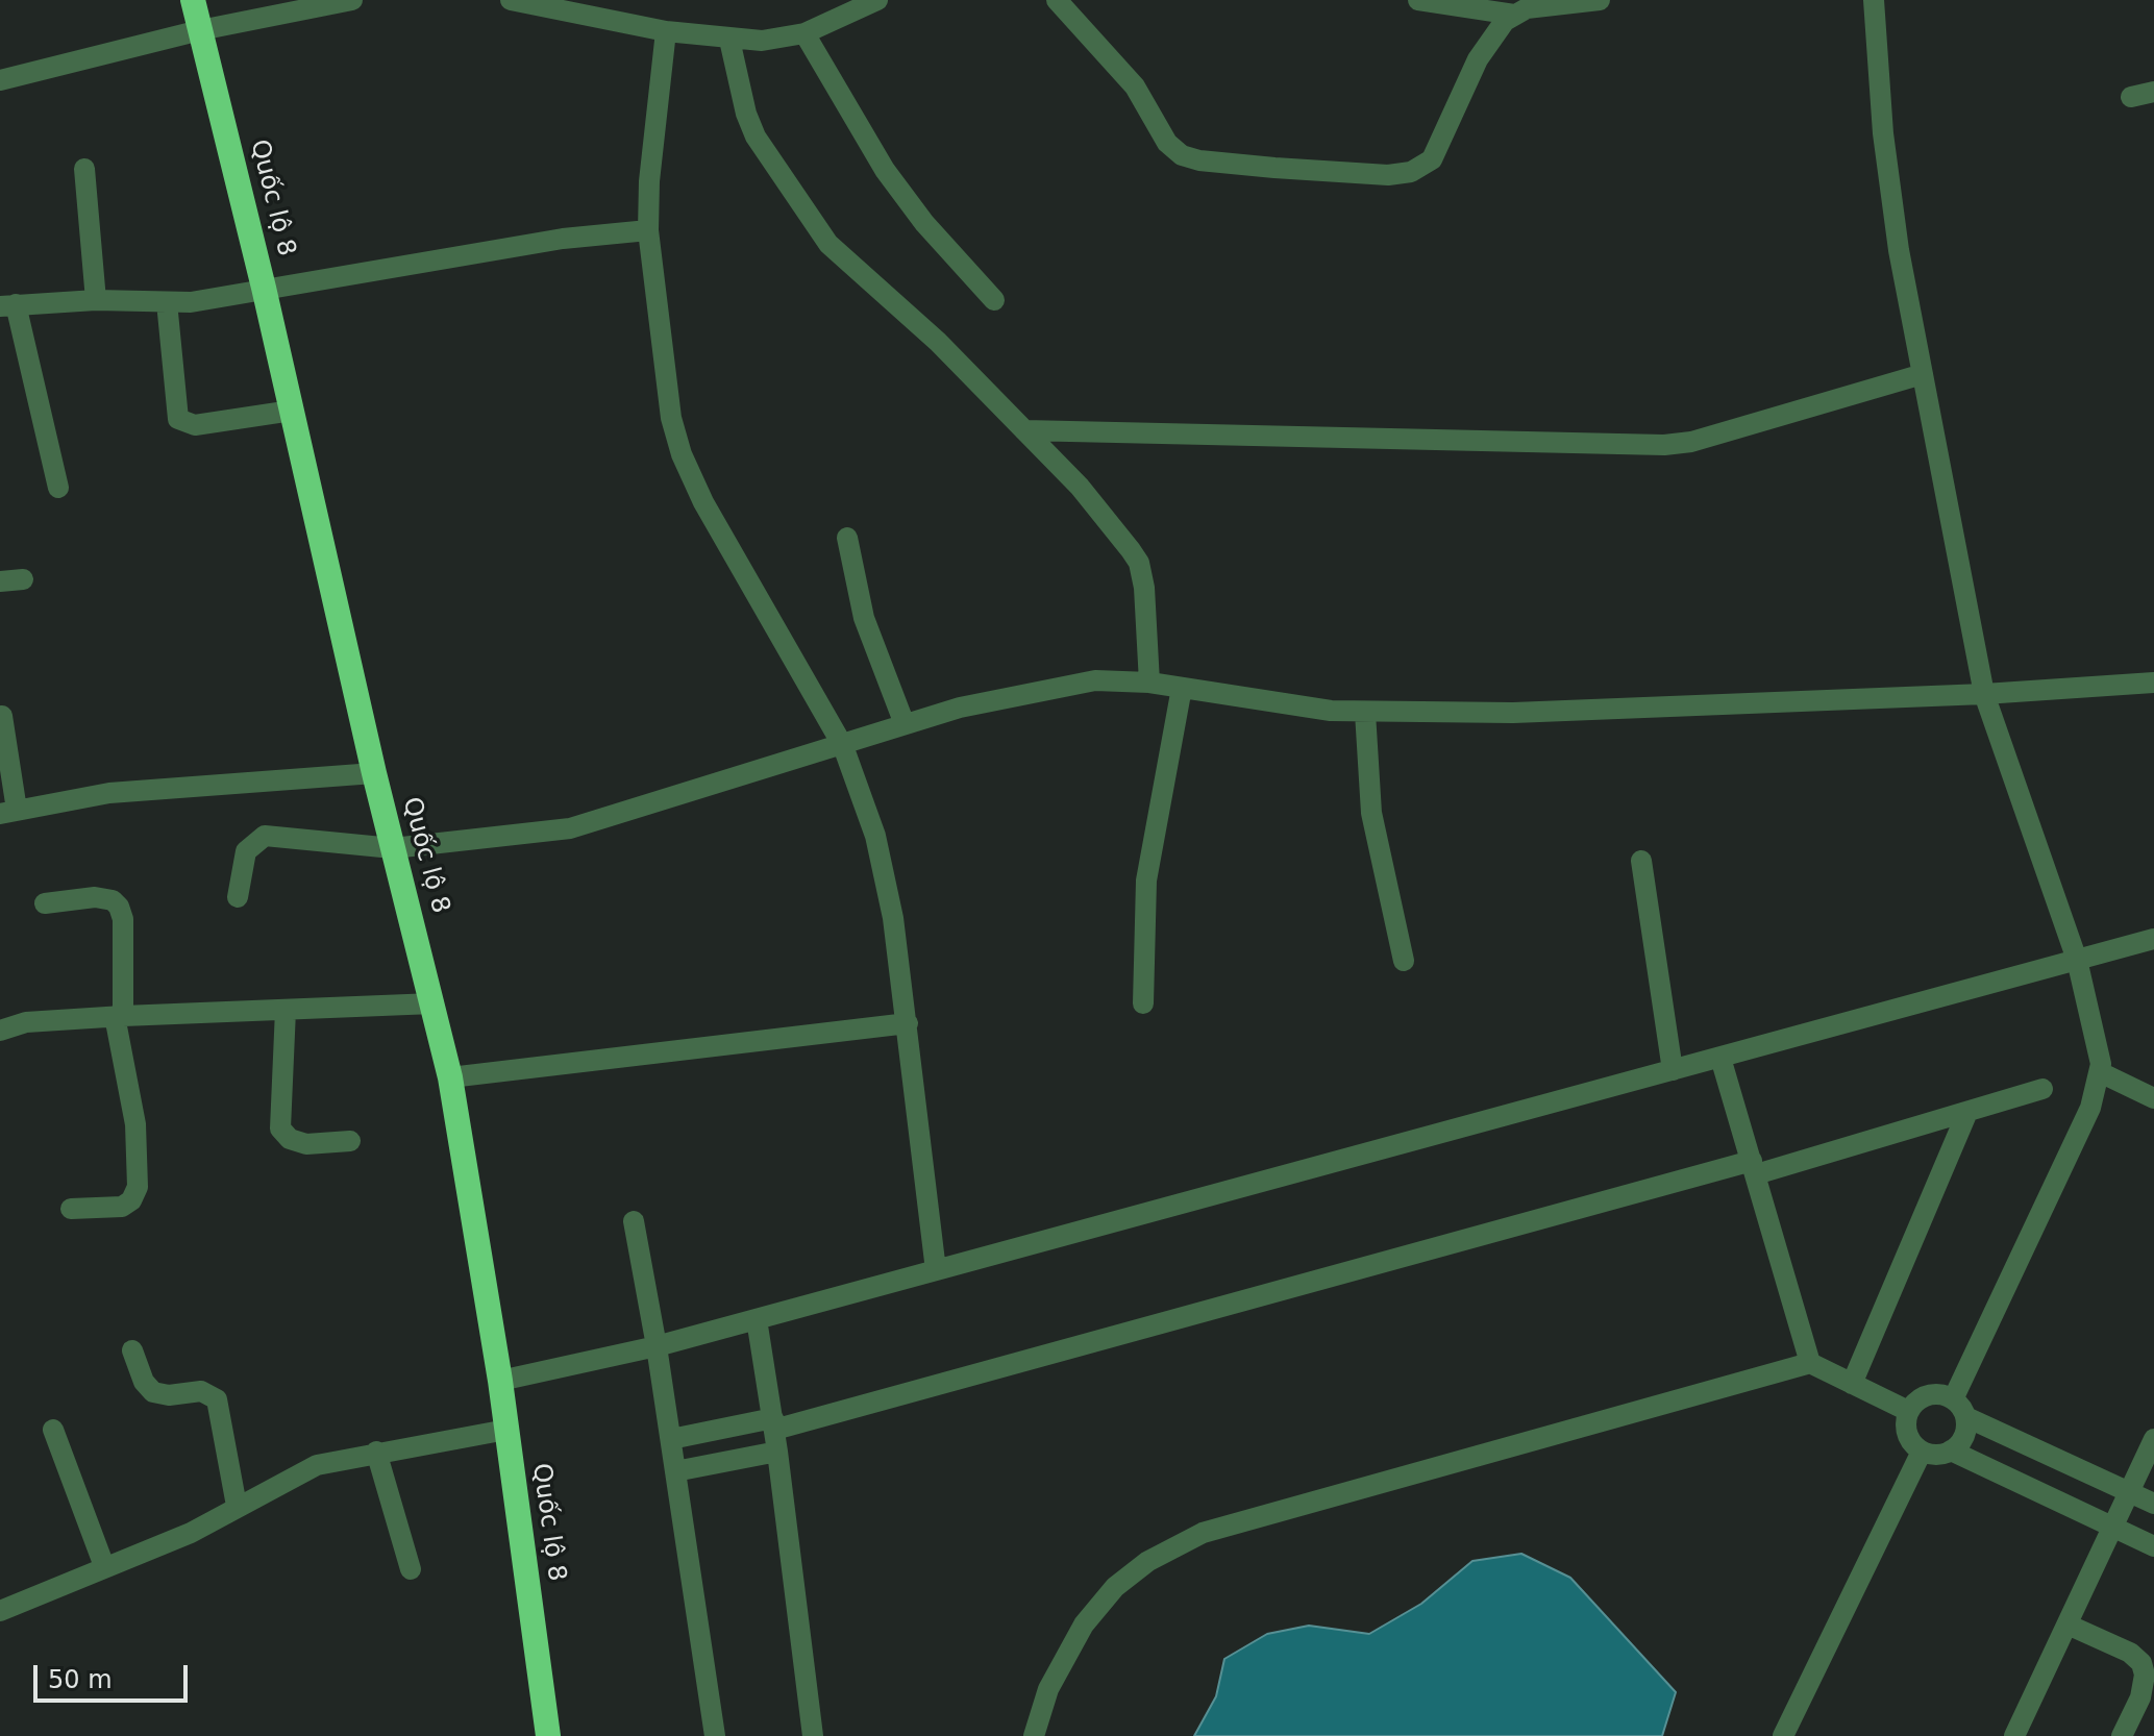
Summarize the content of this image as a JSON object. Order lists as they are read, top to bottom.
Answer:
{
  "streets": {
    "highway": ["Quốc lộ 8"]
  },
  "scale_bar": "50 m"
}
